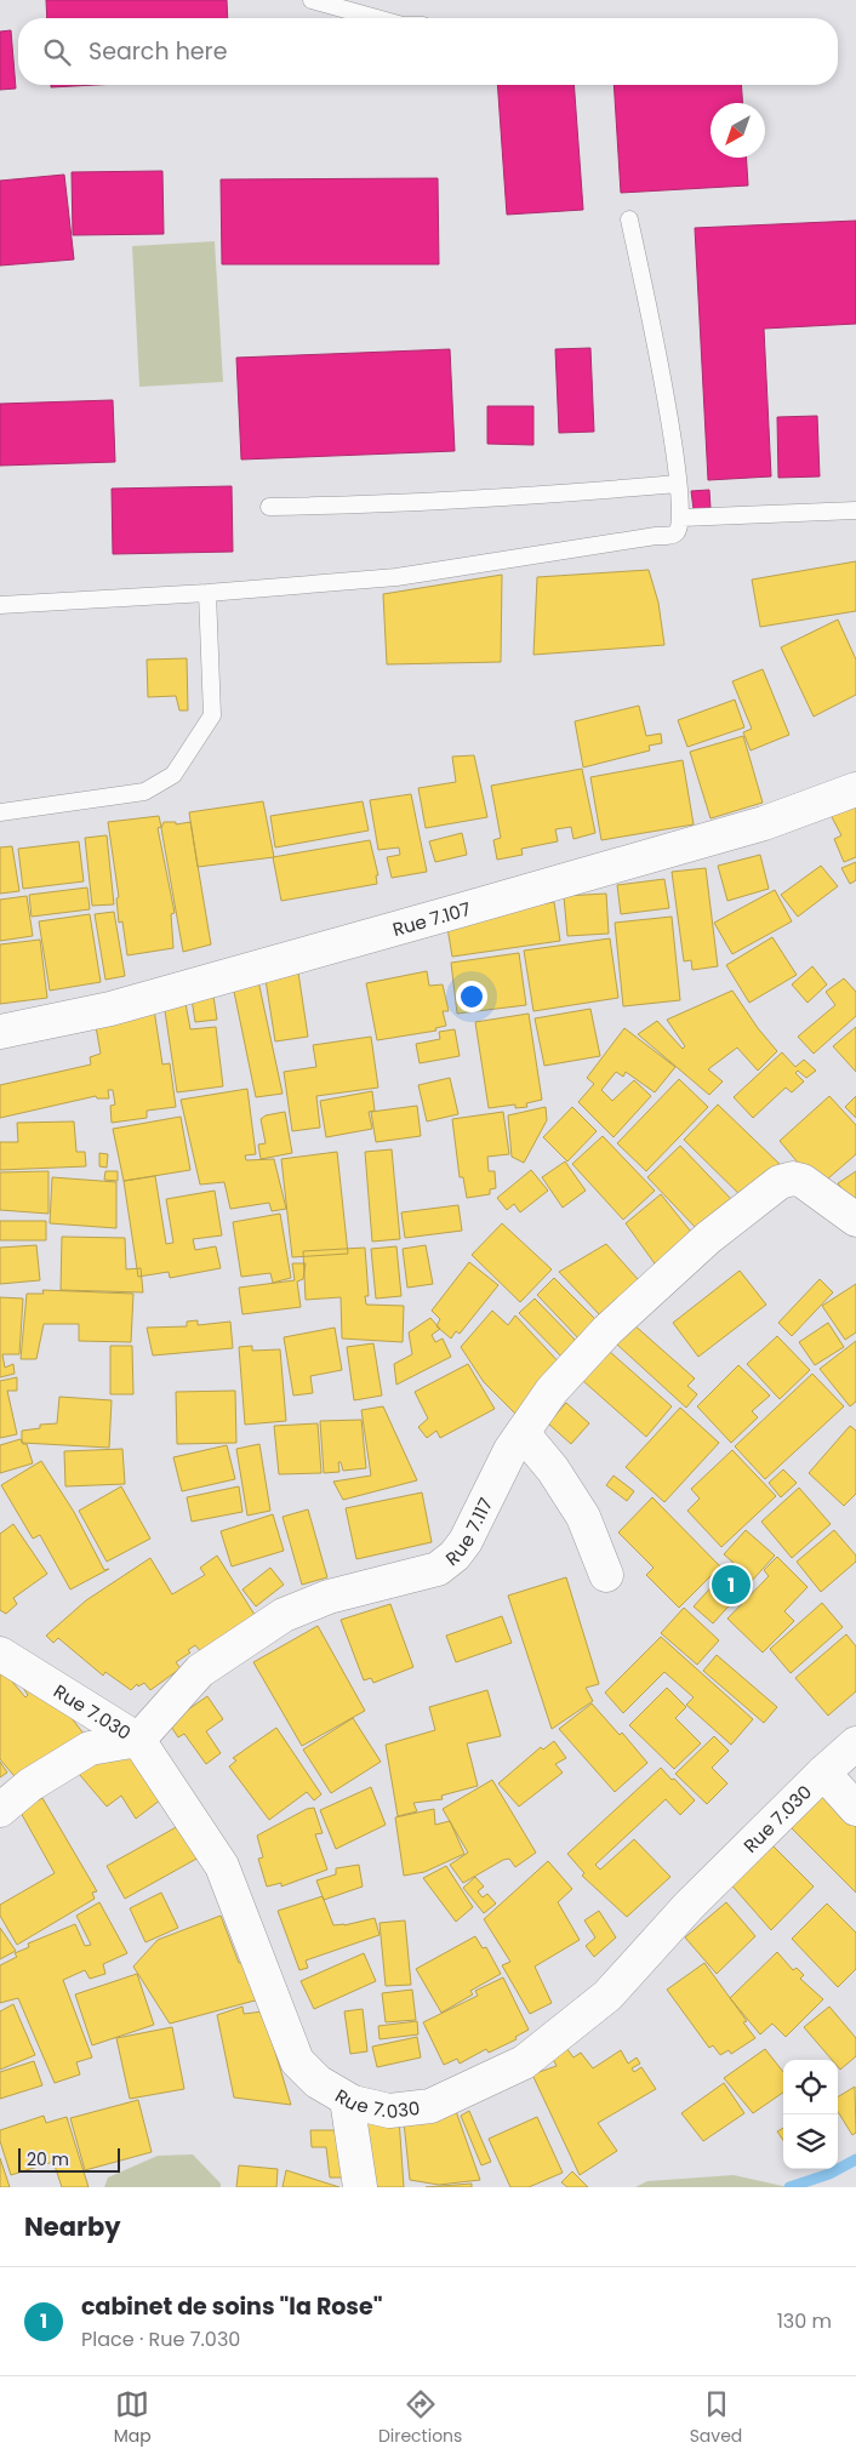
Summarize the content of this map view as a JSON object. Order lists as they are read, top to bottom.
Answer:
{
  "streets": {
    "street": ["Rue 7.107", "Rue 7.117", "Rue 7.030"]
  },
  "crossings": [
    ["Rue 7.117", "Rue 7.030"]
  ],
  "scale_bar": "20 m",
  "north": "bottom left",
  "page": {
    "search": "Search here",
    "pins": "1",
    "scale": "20 m",
    "heading": "Nearby",
    "list": [
      {
        "mark": "1",
        "name": "cabinet de soins \"la Rose\"",
        "note": "Place · Rue 7.030",
        "value": "130 m"
      }
    ],
    "nav": ["Map", "Directions", "Saved"]
  }
}
